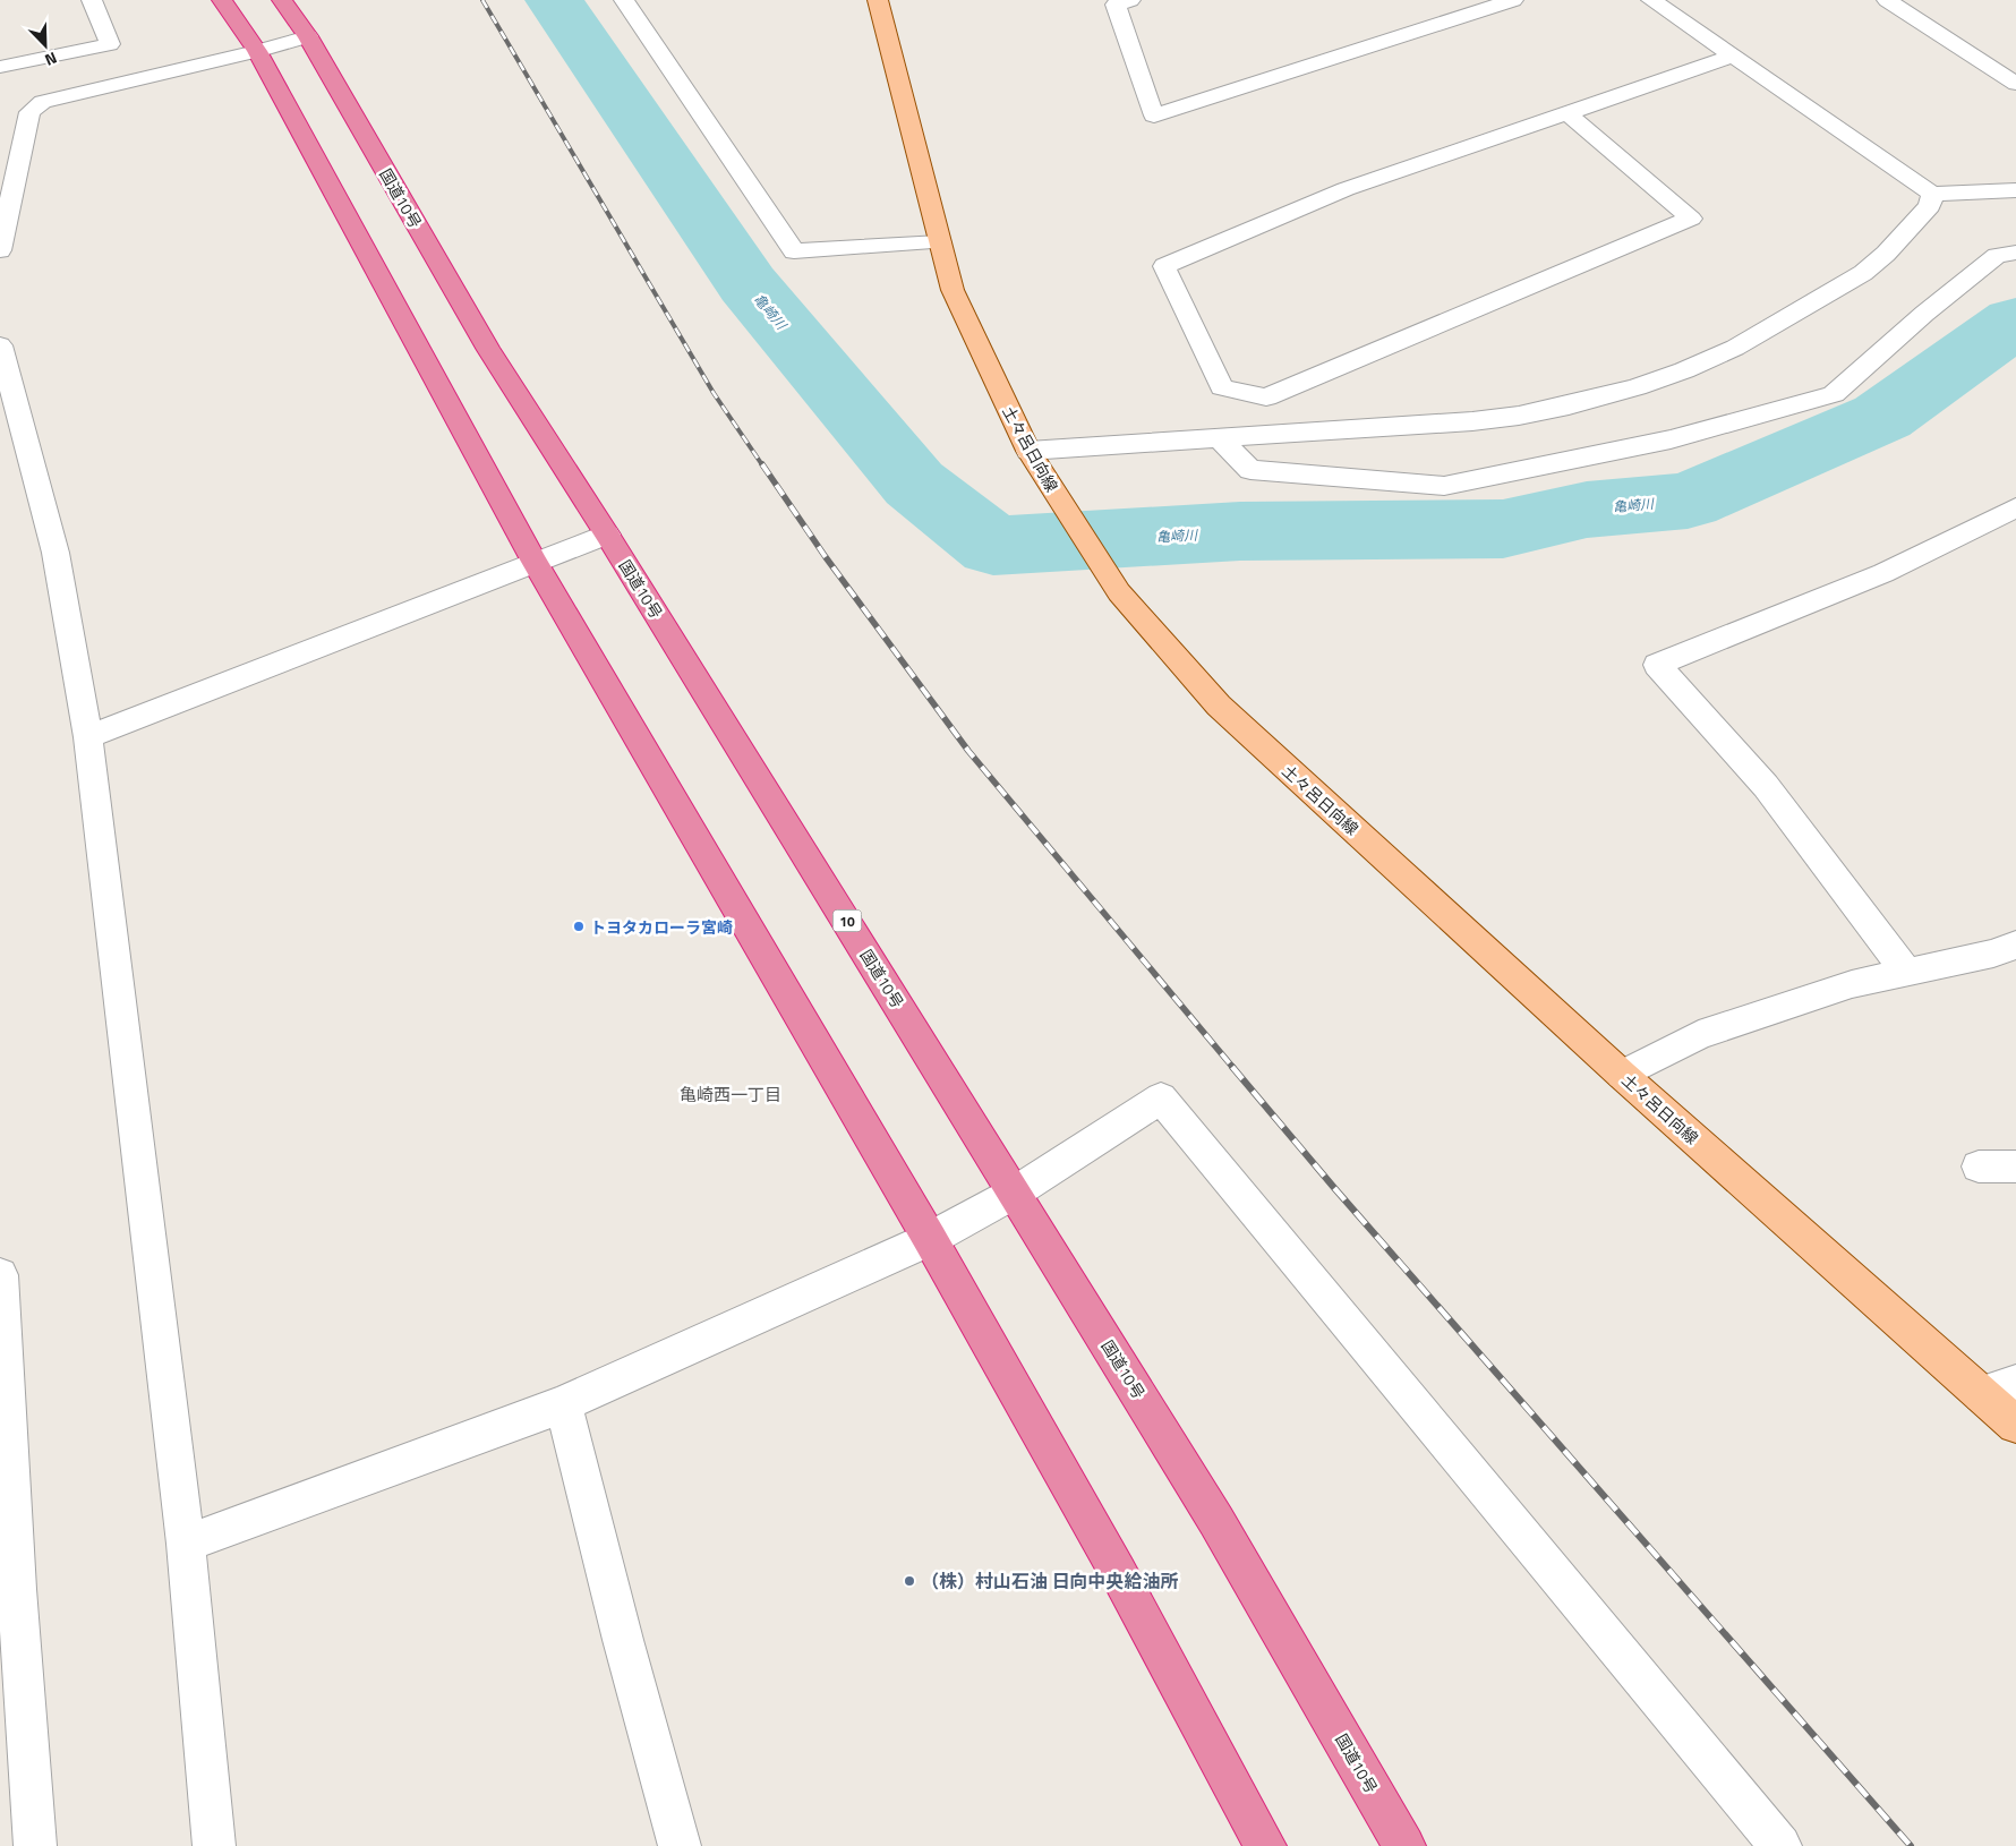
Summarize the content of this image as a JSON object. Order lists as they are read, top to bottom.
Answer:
{
  "streets": {
    "highway": ["国道10号", "10"],
    "main road": ["土々呂日向線"]
  },
  "districts": ["亀崎西一丁目"],
  "water": ["亀崎川"],
  "places": ["トヨタカローラ宮崎", "（株）村山石油 日向中央給油所"],
  "north": "bottom right"
}
